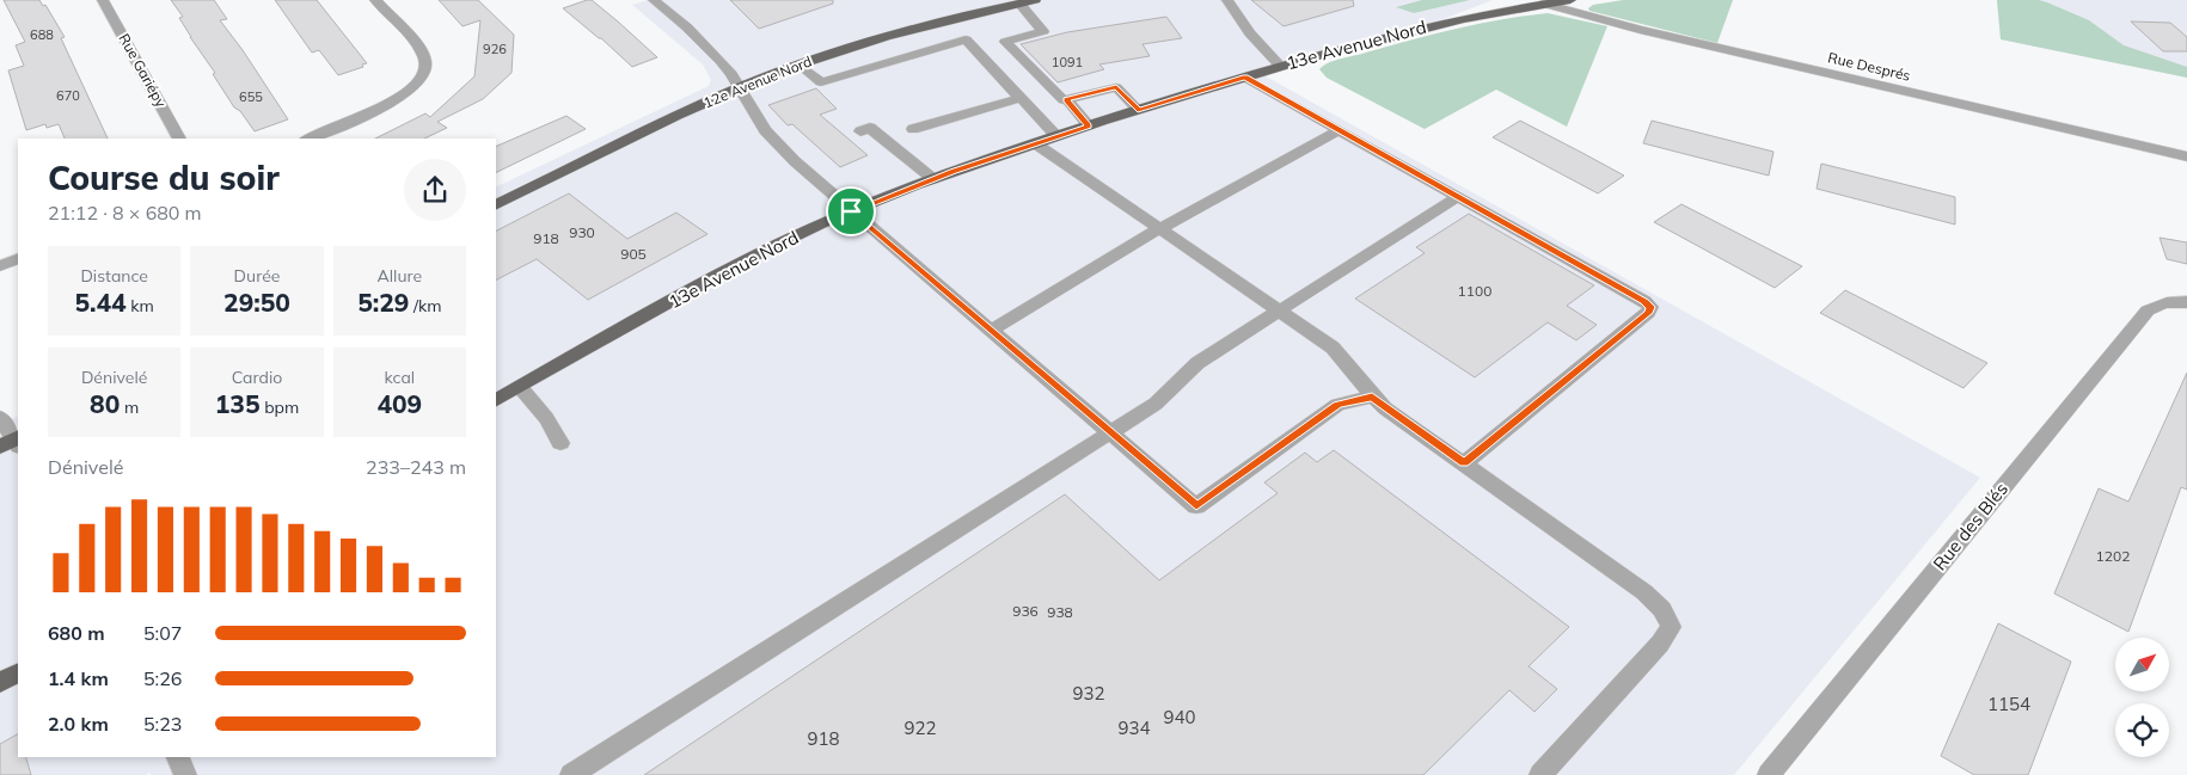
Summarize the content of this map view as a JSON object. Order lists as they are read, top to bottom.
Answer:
{
  "streets": {
    "main road": ["13e Avenue Nord", "12e Avenue Nord"],
    "street": ["Rue Després", "Rue Gariépy", "Rue des Blés"]
  },
  "crossings": [
    ["13e Avenue Nord", "Rue Després"]
  ],
  "house_numbers": [
    "688",
    "926",
    "1091",
    "670",
    "655",
    "930",
    "918",
    "905",
    "1100",
    "1202",
    "936",
    "938",
    "932",
    "1154",
    "940",
    "922",
    "934",
    "918"
  ],
  "north": "top right",
  "page": {
    "heading": ["Course du soir", "21:12 · 8 × 680 m"],
    "stats": [
      ["Distance", "5.44 km"],
      ["Durée", "29:50"],
      ["Allure", "5:29 /km"],
      ["Dénivelé", "80 m"],
      ["Cardio", "135 bpm"],
      ["kcal", "409"]
    ],
    "chart": ["Dénivelé", "233–243 m"],
    "list": [
      {
        "name": "680 m",
        "note": "5:07"
      },
      {
        "name": "1.4 km",
        "note": "5:26"
      },
      {
        "name": "2.0 km",
        "note": "5:23"
      }
    ]
  }
}
